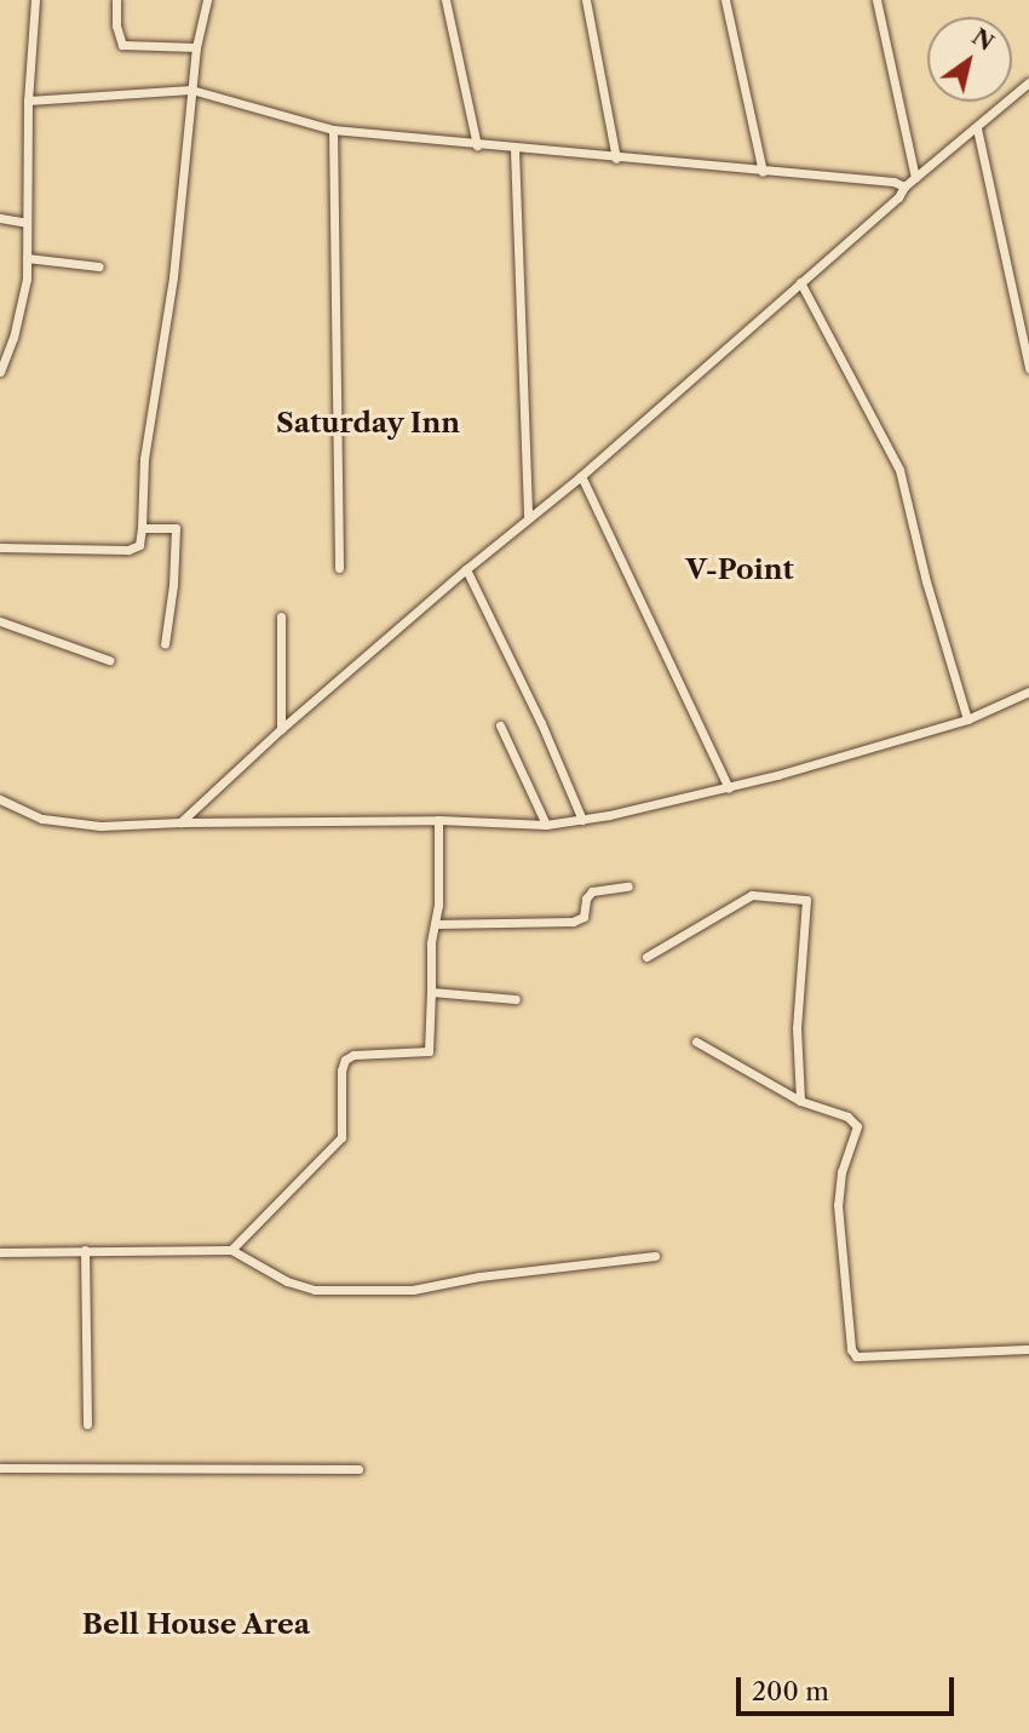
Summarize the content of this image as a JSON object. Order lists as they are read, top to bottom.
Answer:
{
  "districts": ["Saturday Inn", "V-Point", "Bell House Area"],
  "scale_bar": "200 m",
  "north": "top right"
}
